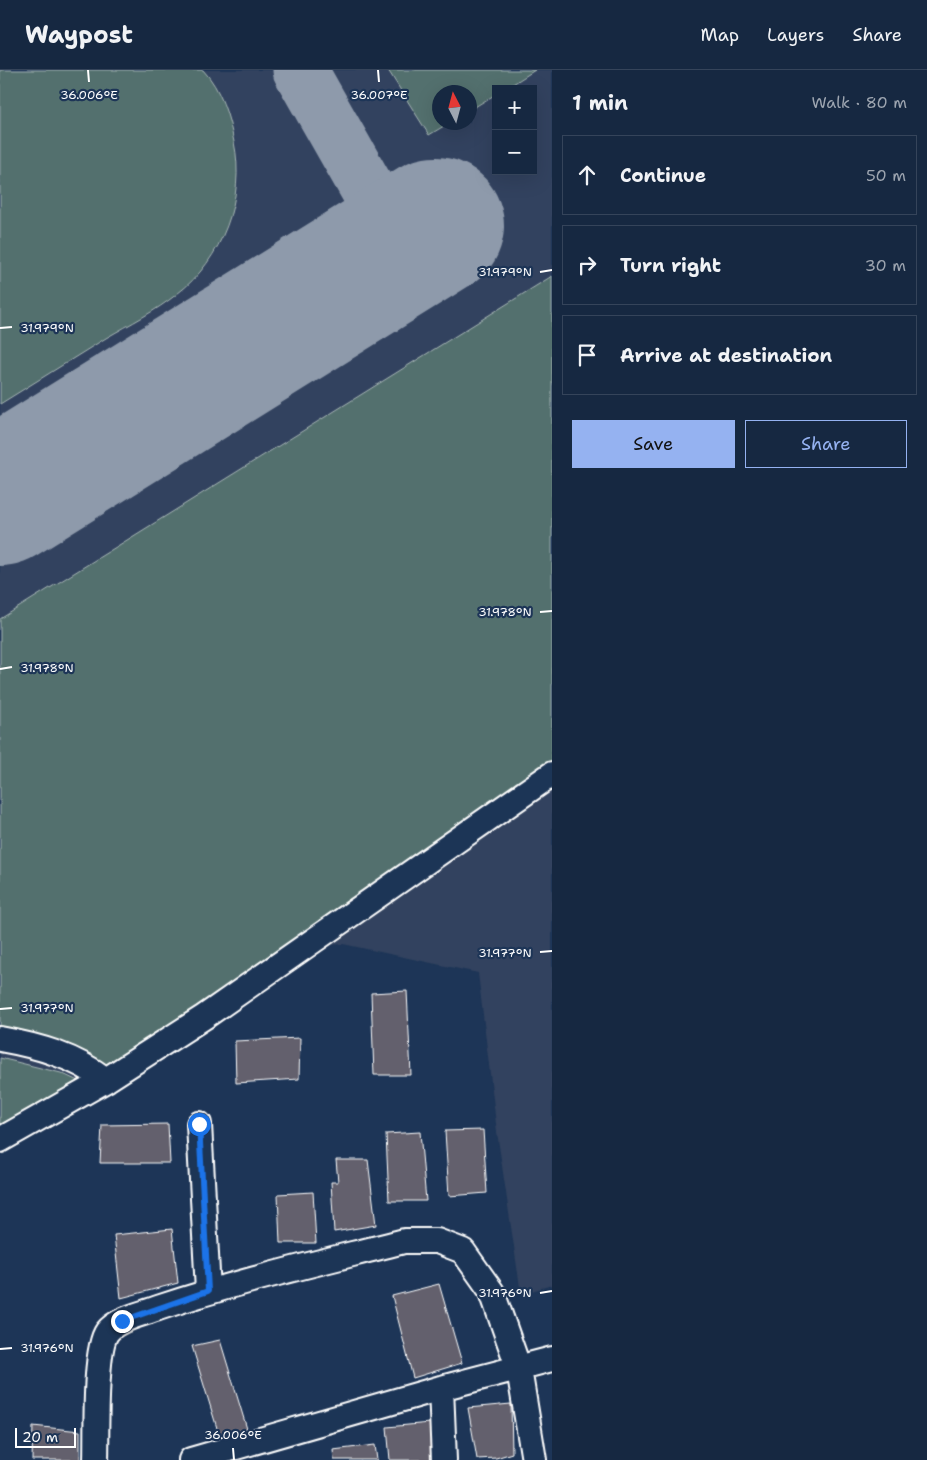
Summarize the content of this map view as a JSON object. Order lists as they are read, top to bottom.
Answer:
{
  "scale_bar": "20 m",
  "north": "top",
  "page": {
    "header": "Waypost",
    "nav": ["Map", "Layers", "Share"],
    "heading": ["1 min", "Walk · 80 m"],
    "map_buttons": ["+", "−"],
    "list": [
      ["Continue", "50 m"],
      ["Turn right", "30 m"],
      "Arrive at destination"
    ],
    "buttons": ["Save", "Share"],
    "scale": "20 m"
  },
  "coordinates": [
    "36.006°E",
    "36.007°E",
    "31.979°N",
    "31.978°N",
    "31.977°N",
    "31.976°N"
  ]
}
